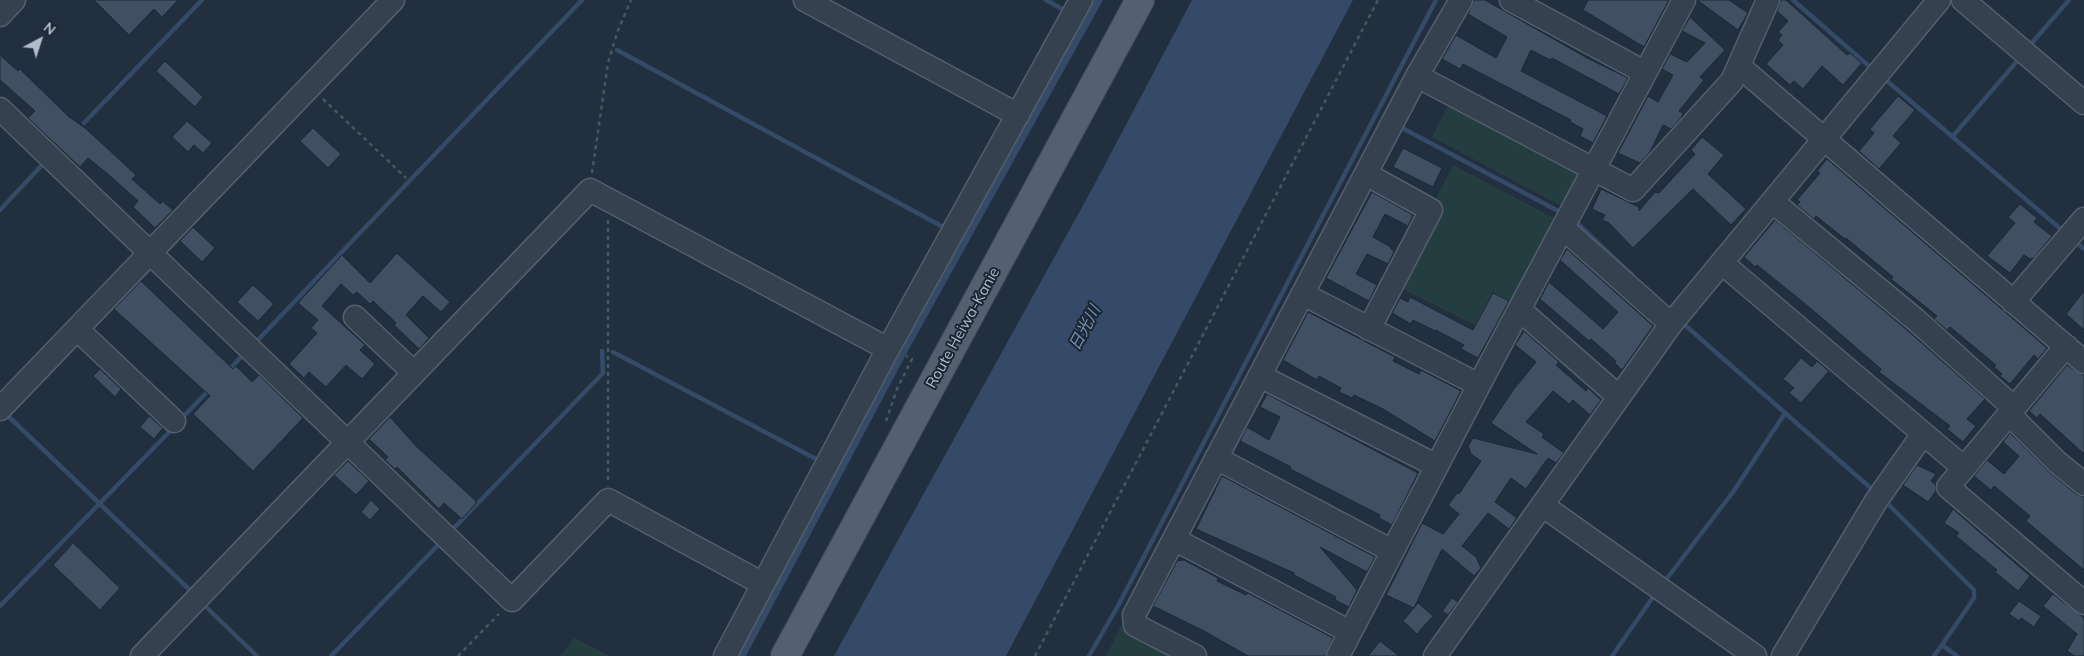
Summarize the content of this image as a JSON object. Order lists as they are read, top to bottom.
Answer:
{
  "streets": {
    "main road": ["Route Heiwa-Kanie"]
  },
  "water": ["日光川"],
  "north": "top right"
}
